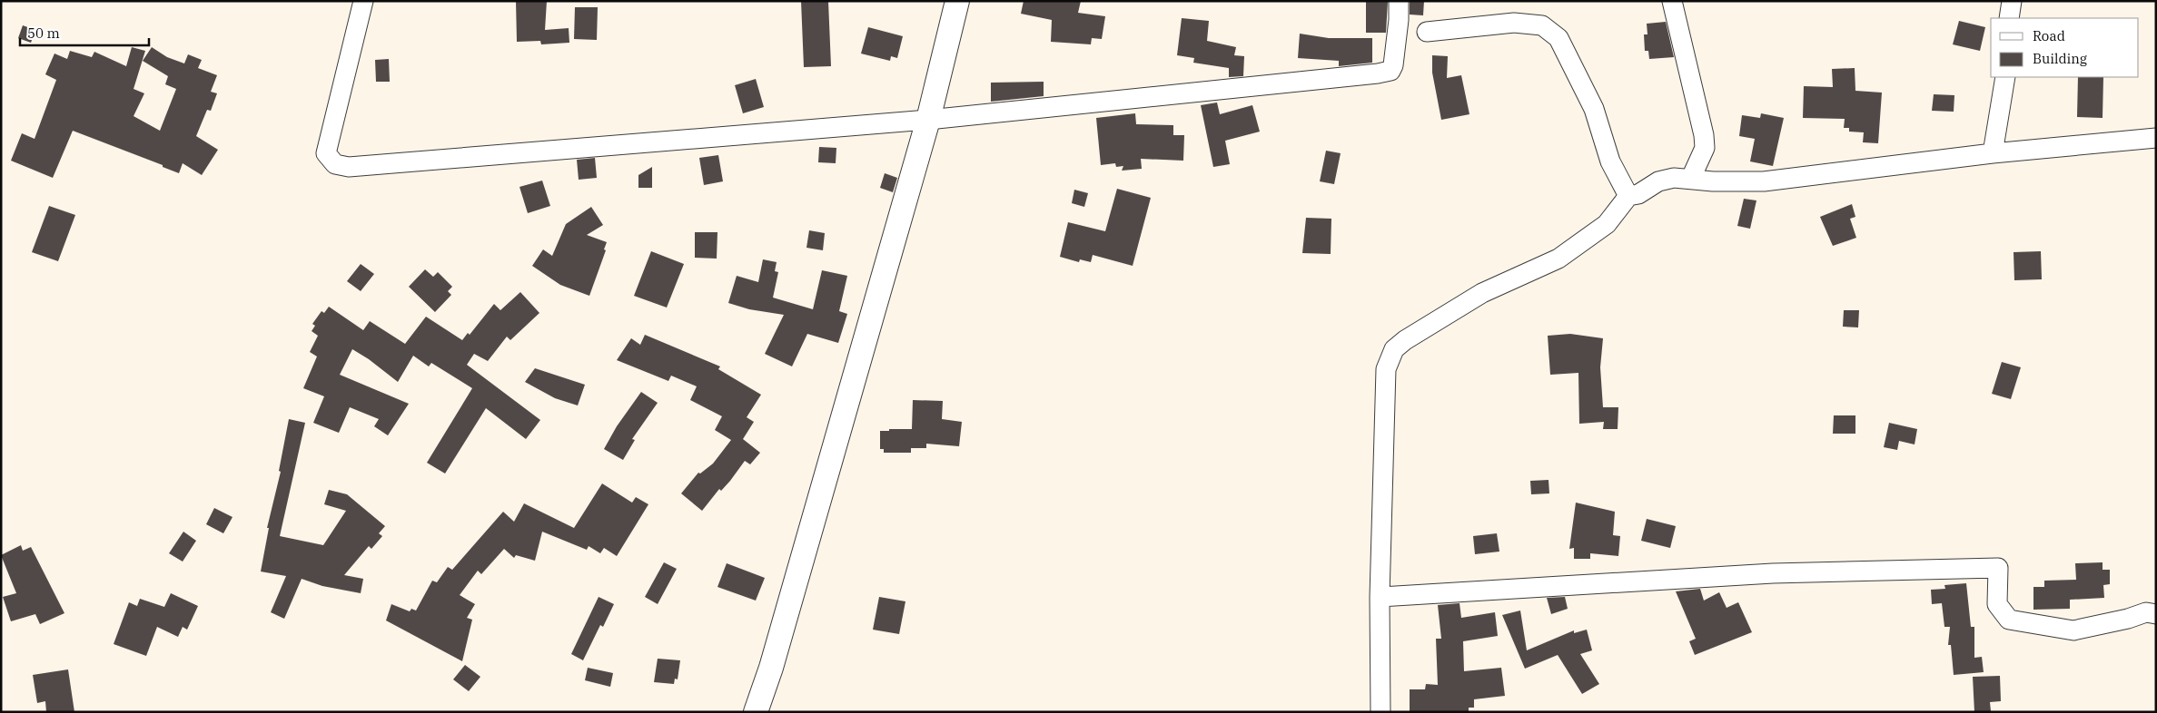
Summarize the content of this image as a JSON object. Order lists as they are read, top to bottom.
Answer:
{
  "legend": ["Road", "Building"],
  "scale_bar": "50 m"
}
